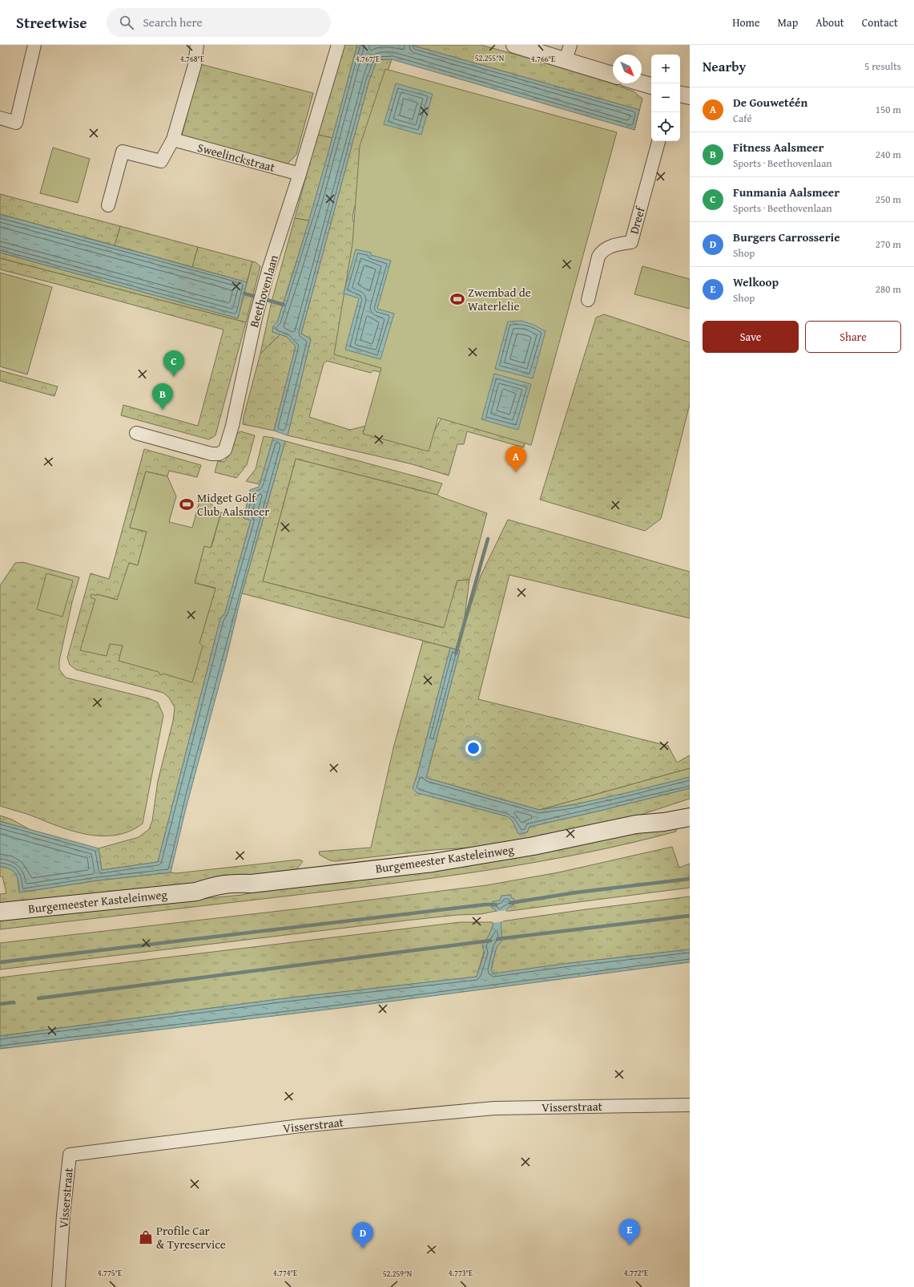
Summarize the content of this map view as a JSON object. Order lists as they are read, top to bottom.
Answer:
{
  "streets": {
    "main road": ["Burgemeester Kasteleinweg"],
    "street": [
      "Sweelinckstraat",
      "Dreef",
      "Beethovenlaan",
      "Visserstraat"
    ]
  },
  "crossings": [
    ["Sweelinckstraat", "Beethovenlaan"]
  ],
  "places": {
    "sports": ["Zwembad de Waterlelie", "Midget Golf Club Aalsmeer"],
    "shop": ["Profile Car & Tyreservice"]
  },
  "north": "bottom right",
  "page": {
    "header": "Streetwise",
    "search": "Search here",
    "nav": [
      "Home",
      "Map",
      "About",
      "Contact"
    ],
    "heading": ["Nearby", "5 results"],
    "map_buttons": ["+", "−"],
    "list": [
      {
        "mark": "A",
        "name": "De Gouwetéén",
        "note": "Café",
        "value": "150 m"
      },
      {
        "mark": "B",
        "name": "Fitness Aalsmeer",
        "note": "Sports · Beethovenlaan",
        "value": "240 m"
      },
      {
        "mark": "C",
        "name": "Funmania Aalsmeer",
        "note": "Sports · Beethovenlaan",
        "value": "250 m"
      },
      {
        "mark": "D",
        "name": "Burgers Carrosserie",
        "note": "Shop",
        "value": "270 m"
      },
      {
        "mark": "E",
        "name": "Welkoop",
        "note": "Shop",
        "value": "280 m"
      }
    ],
    "buttons": ["Save", "Share"],
    "pins": [
      "C",
      "B",
      "A",
      "E",
      "D"
    ]
  },
  "coordinates": [
    "52.255°N",
    "4.768°E",
    "4.767°E",
    "4.766°E",
    "4.775°E",
    "4.774°E",
    "4.773°E",
    "4.772°E",
    "52.259°N"
  ]
}
